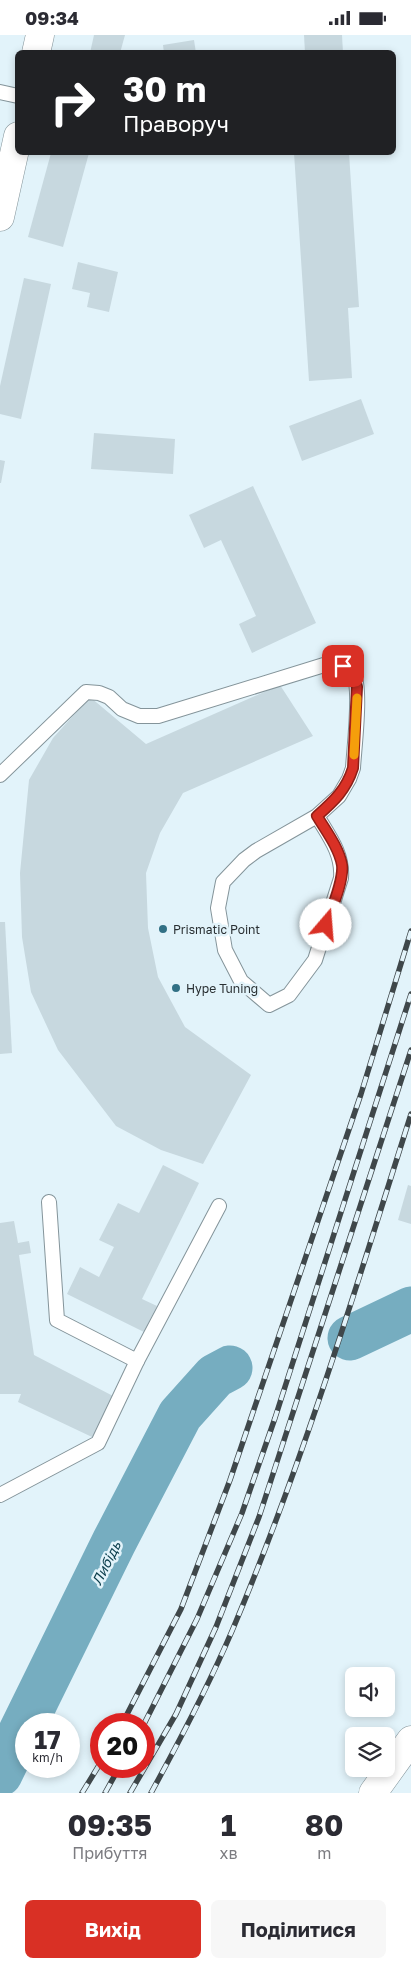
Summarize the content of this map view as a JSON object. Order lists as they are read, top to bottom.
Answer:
{
  "water": ["Либідь"],
  "places": ["Prismatic Point", "Hype Tuning"],
  "page": {
    "status": "09:34",
    "turn": ["30 m", "Праворуч"],
    "speed": "17 km/h",
    "limit": "20",
    "eta": [
      "09:35",
      "Прибуття",
      "1",
      "хв",
      "80",
      "m"
    ],
    "buttons": ["Вихід", "Поділитися"]
  }
}
